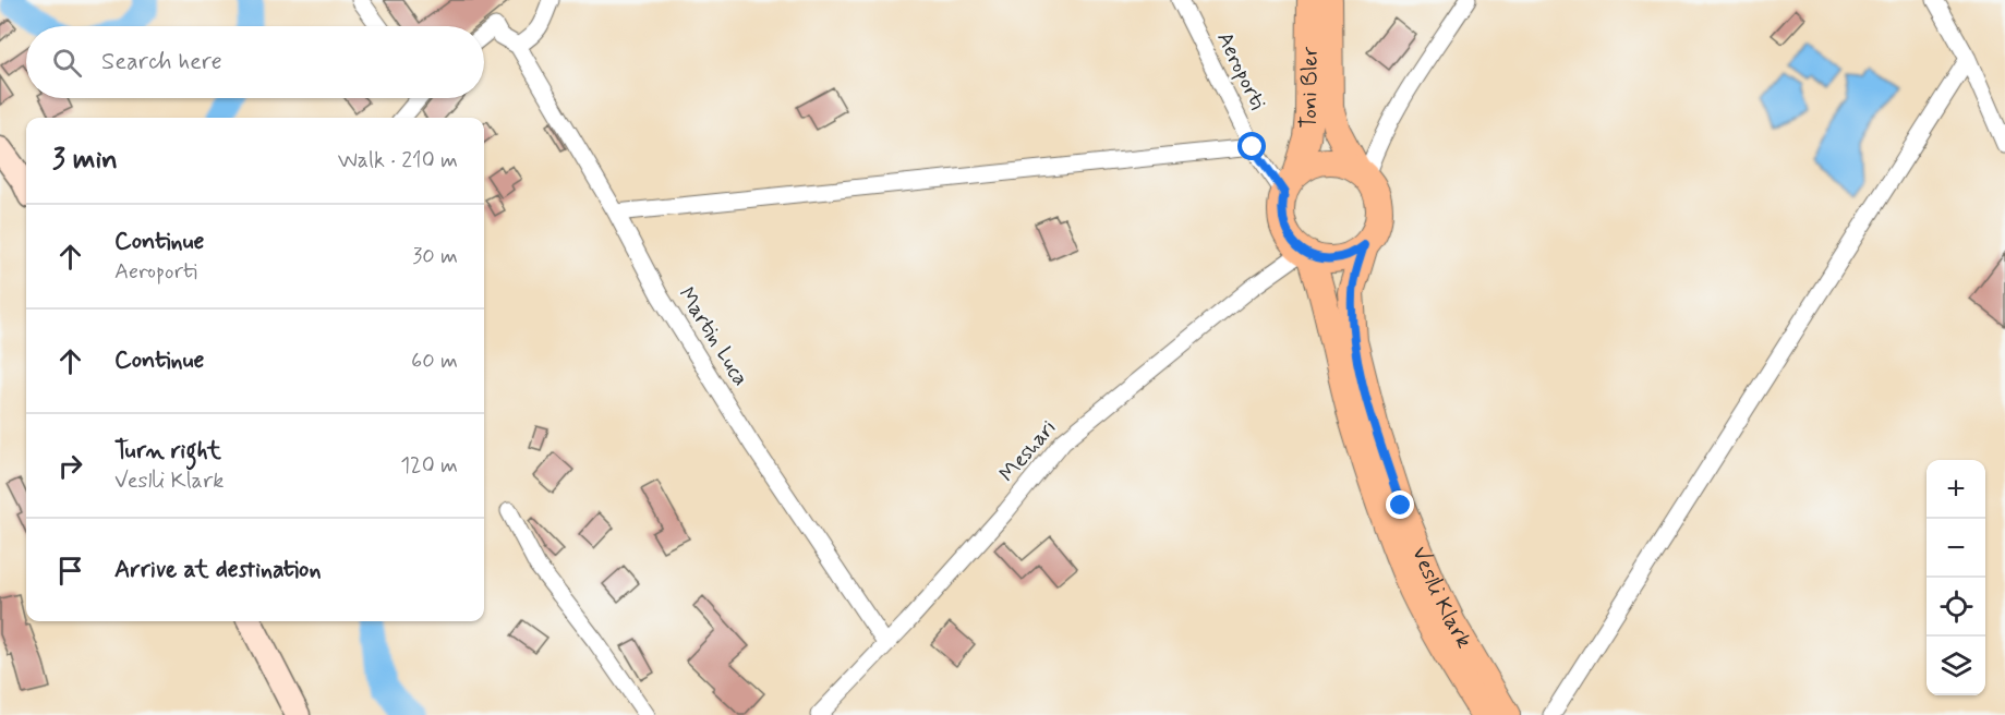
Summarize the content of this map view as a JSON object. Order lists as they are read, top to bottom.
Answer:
{
  "streets": {
    "main road": ["Toni Bler", "Veslli Klark"],
    "street": ["Aeroporti", "Martin Luca", "Meshari"]
  },
  "crossings": [
    ["Aeroporti", "Toni Bler"],
    ["Aeroporti", "Meshari"],
    ["Aeroporti", "Veslli Klark"],
    ["Toni Bler", "Meshari"],
    ["Toni Bler", "Veslli Klark"],
    ["Martin Luca", "Meshari"],
    ["Meshari", "Veslli Klark"]
  ],
  "page": {
    "search": "Search here",
    "heading": ["3 min", "Walk · 210 m"],
    "list": [
      ["Continue", "Aeroporti", "30 m"],
      ["Continue", "60 m"],
      ["Turn right", "Veslli Klark", "120 m"],
      "Arrive at destination"
    ],
    "map_buttons": ["+", "−"]
  }
}
